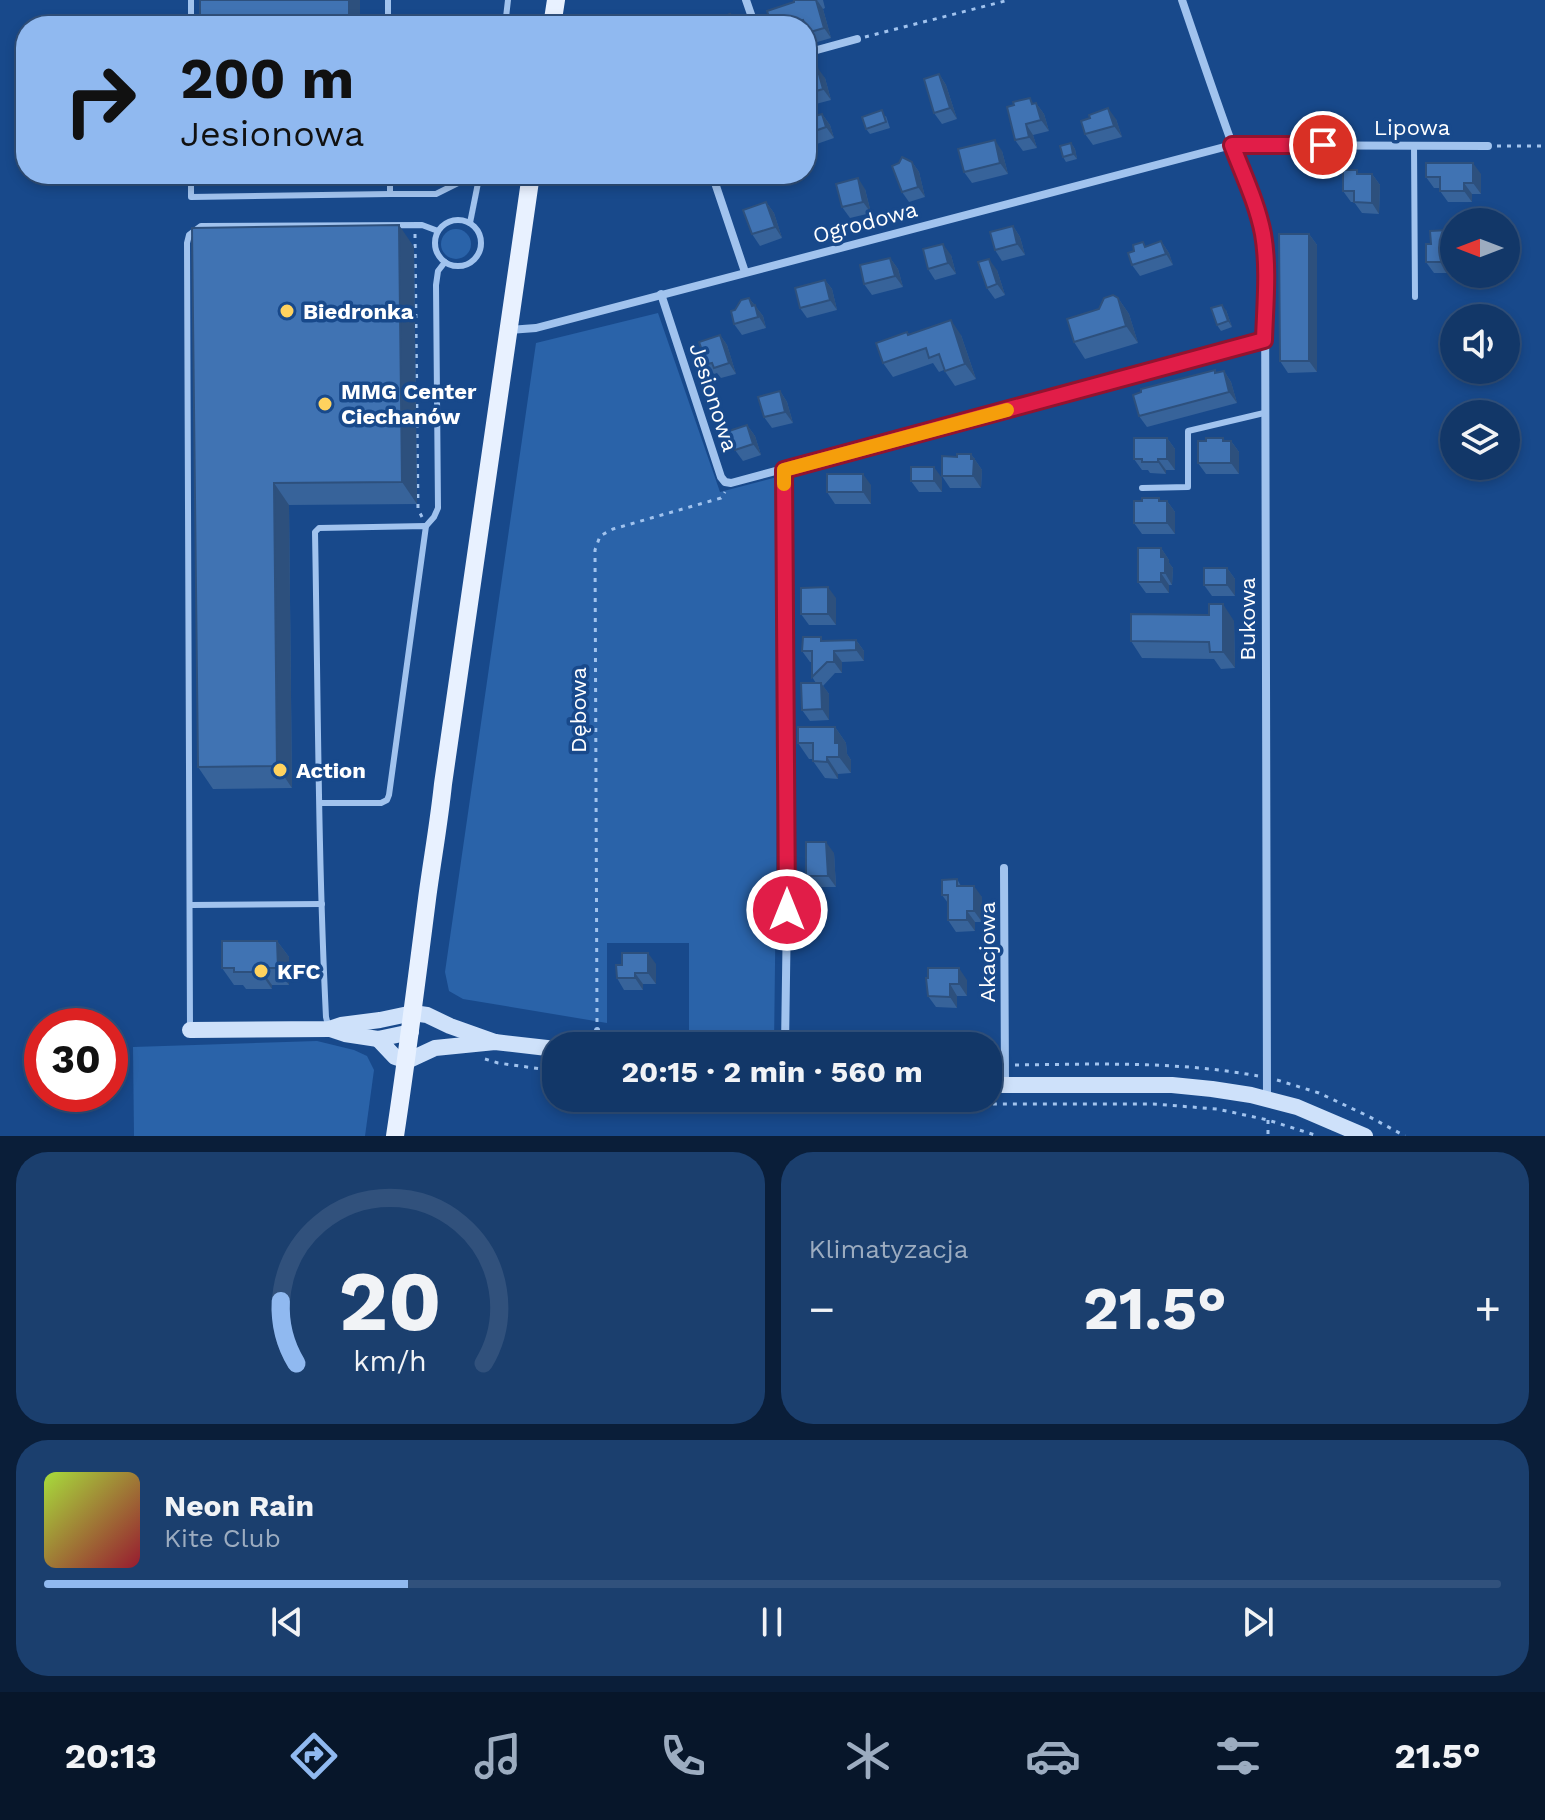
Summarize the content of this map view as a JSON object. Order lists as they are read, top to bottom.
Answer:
{
  "streets": {
    "street": [
      "Lipowa",
      "Ogrodowa",
      "Jesionowa",
      "Bukowa",
      "Akacjowa"
    ],
    "path": ["Dębowa"]
  },
  "crossings": [
    ["Lipowa", "Ogrodowa"],
    ["Lipowa", "Bukowa"],
    ["Ogrodowa", "Jesionowa"],
    ["Ogrodowa", "Bukowa"],
    ["Jesionowa", "Bukowa"],
    ["Jesionowa", "Dębowa"]
  ],
  "places": [
    "Biedronka",
    "MMG Center Ciechanów",
    "Action",
    "KFC"
  ],
  "north": "left",
  "page": {
    "turn": ["200 m", "Jesionowa"],
    "limit": "30",
    "trip": "20:15 · 2 min · 560 m",
    "tile": "Klimatyzacja",
    "heat": ["−", "21.5°", "+"],
    "song": ["Neon Rain", "Kite Club"],
    "tabs": ["20:13", "21.5°"],
    "gauge": ["20", "km/h"]
  }
}
